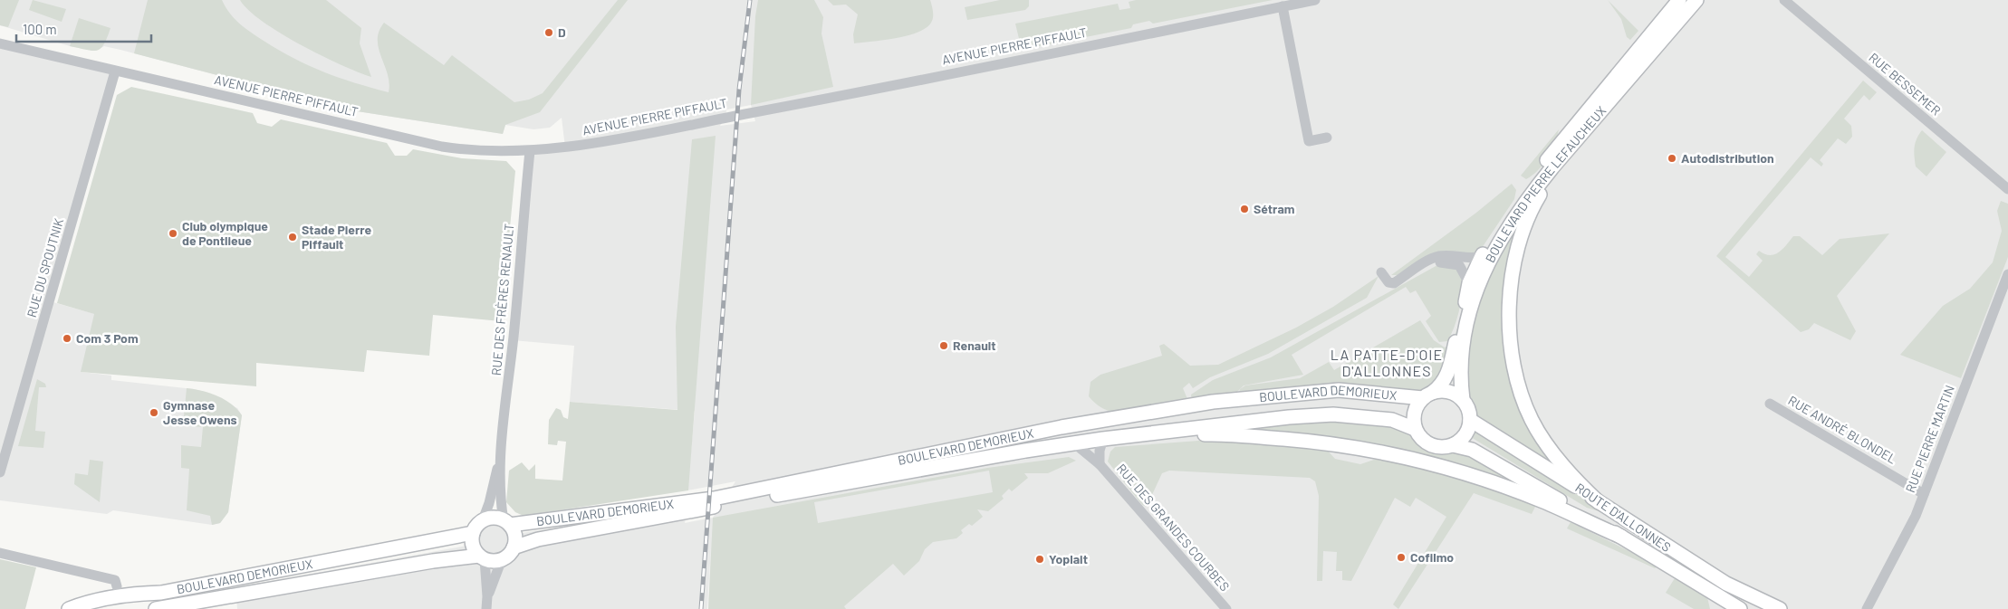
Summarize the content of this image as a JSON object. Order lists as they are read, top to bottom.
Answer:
{
  "streets": {
    "main road": ["BOULEVARD PIERRE LEFAUCHEUX", "BOULEVARD DEMORIEUX", "ROUTE D'ALLONNES"],
    "street": [
      "AVENUE PIERRE PIFFAULT",
      "RUE BESSEMER",
      "RUE DU SPOUTNIK",
      "RUE DES FRÈRES RENAULT",
      "RUE ANDRÉ BLONDEL",
      "RUE PIERRE MARTIN",
      "RUE DES GRANDES COURBES"
    ]
  },
  "crossings": [
    ["AVENUE PIERRE PIFFAULT", "RUE DU SPOUTNIK"],
    ["AVENUE PIERRE PIFFAULT", "RUE DES FRÈRES RENAULT"],
    ["BOULEVARD PIERRE LEFAUCHEUX", "BOULEVARD DEMORIEUX"],
    ["BOULEVARD PIERRE LEFAUCHEUX", "ROUTE D'ALLONNES"],
    ["RUE DES FRÈRES RENAULT", "BOULEVARD DEMORIEUX"],
    ["BOULEVARD DEMORIEUX", "ROUTE D'ALLONNES"],
    ["BOULEVARD DEMORIEUX", "RUE DES GRANDES COURBES"],
    ["RUE ANDRÉ BLONDEL", "RUE PIERRE MARTIN"]
  ],
  "districts": ["LA PATTE-D'OIE D'ALLONNES"],
  "places": [
    "D",
    "Autodistribution",
    "Sétram",
    "Club olympique de Pontlieue",
    "Stade Pierre Piffault",
    "Com 3 Pom",
    "Renault",
    "Gymnase Jesse Owens",
    "Cofilmo",
    "Yoplait"
  ],
  "scale_bar": "100 m"
}
